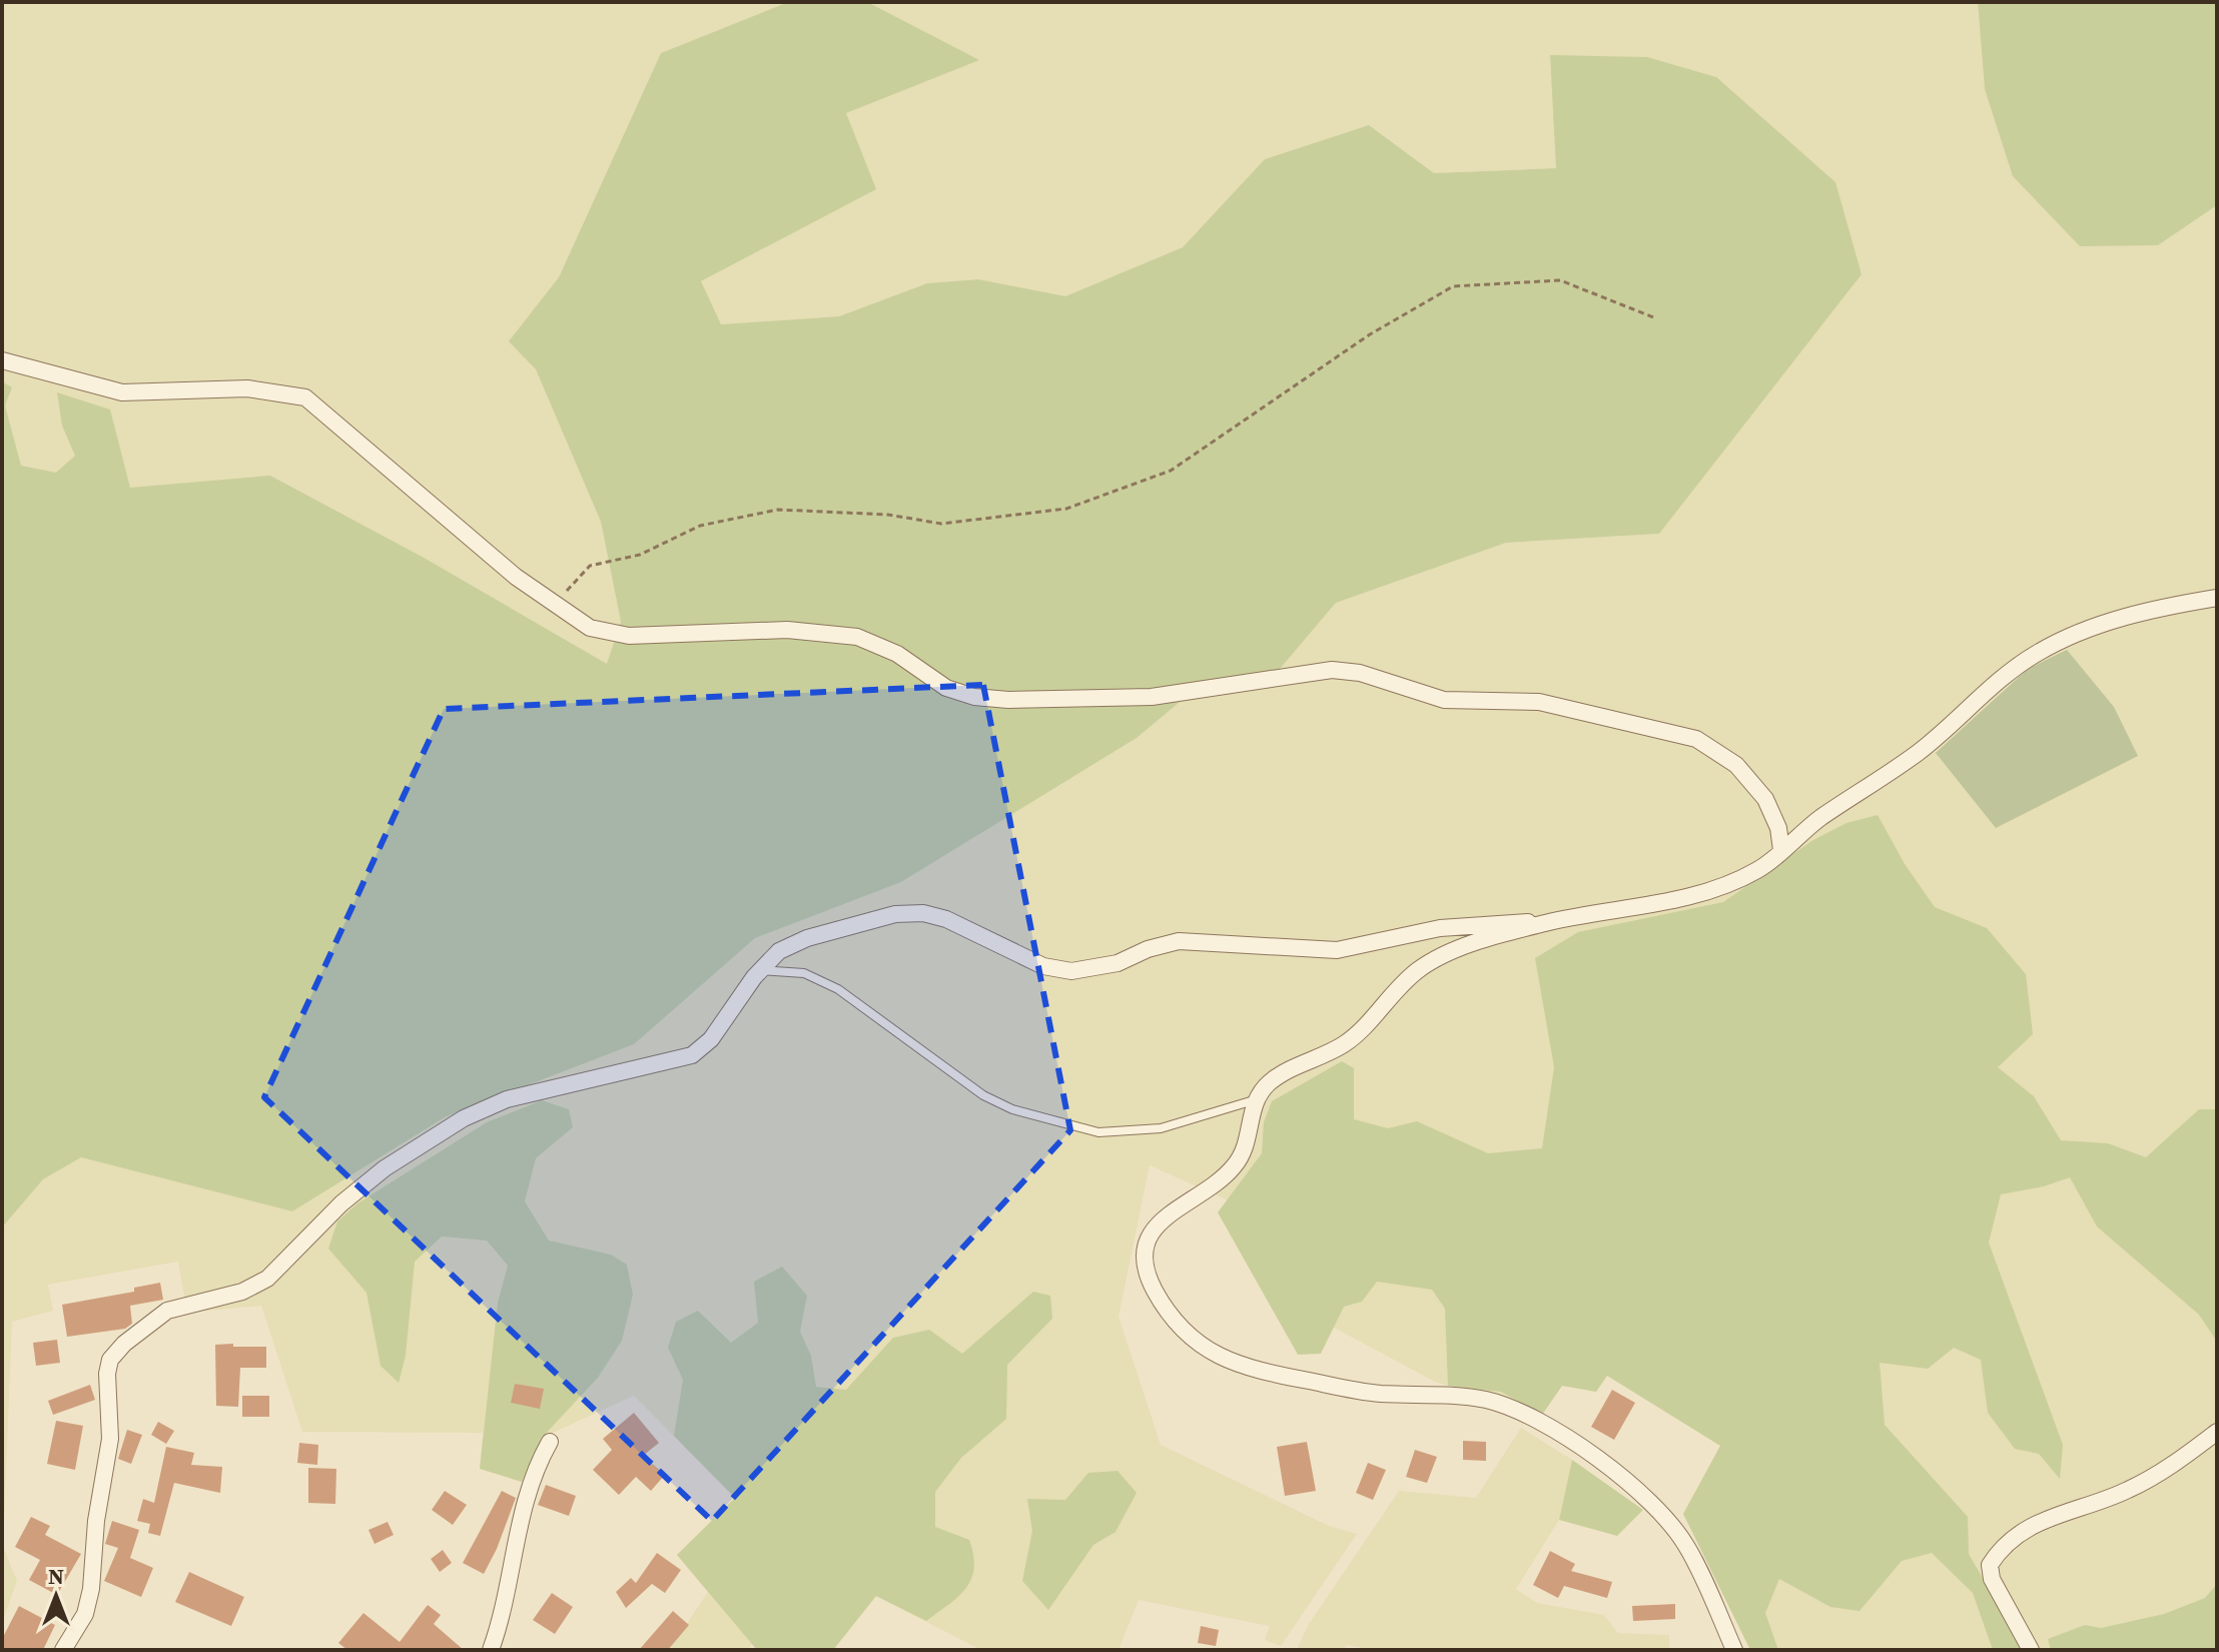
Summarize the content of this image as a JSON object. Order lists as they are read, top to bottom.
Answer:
{
  "north": "top"
}
